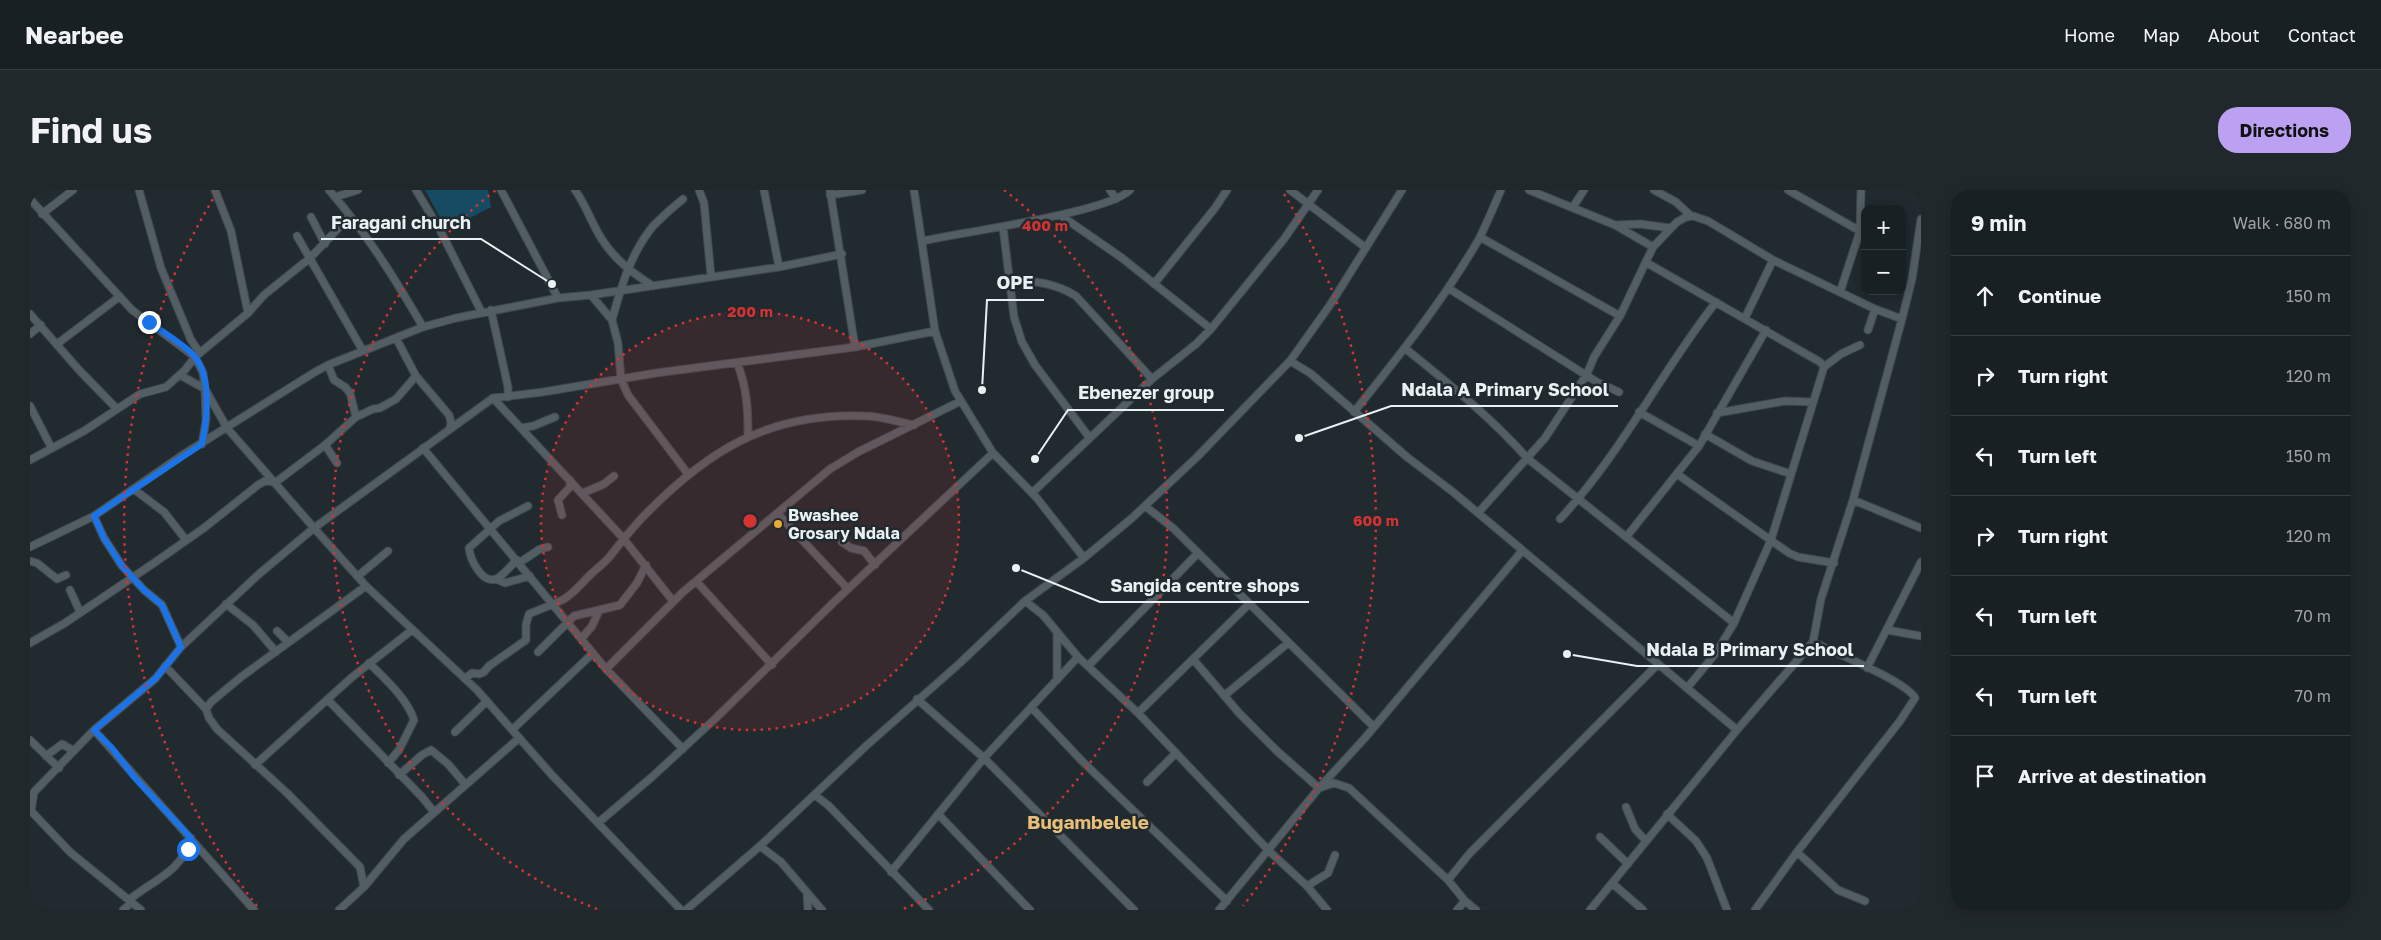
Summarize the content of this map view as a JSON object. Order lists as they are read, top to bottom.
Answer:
{
  "districts": ["Bugambelele"],
  "places": [
    "Faragani church",
    "OPE",
    "Ndala A Primary School",
    "Ebenezer group",
    "Bwashee Grosary Ndala",
    "Sangida centre shops",
    "Ndala B Primary School"
  ],
  "page": {
    "header": "Nearbee",
    "nav": [
      "Home",
      "Map",
      "About",
      "Contact"
    ],
    "buttons": "Directions",
    "title": "Find us",
    "heading": ["9 min", "Walk · 680 m"],
    "map_buttons": ["+", "−"],
    "list": [
      ["Continue", "150 m"],
      ["Turn right", "120 m"],
      ["Turn left", "150 m"],
      ["Turn right", "120 m"],
      ["Turn left", "70 m"],
      ["Turn left", "70 m"],
      "Arrive at destination"
    ]
  },
  "rings": ["400 m", "200 m", "600 m"]
}
